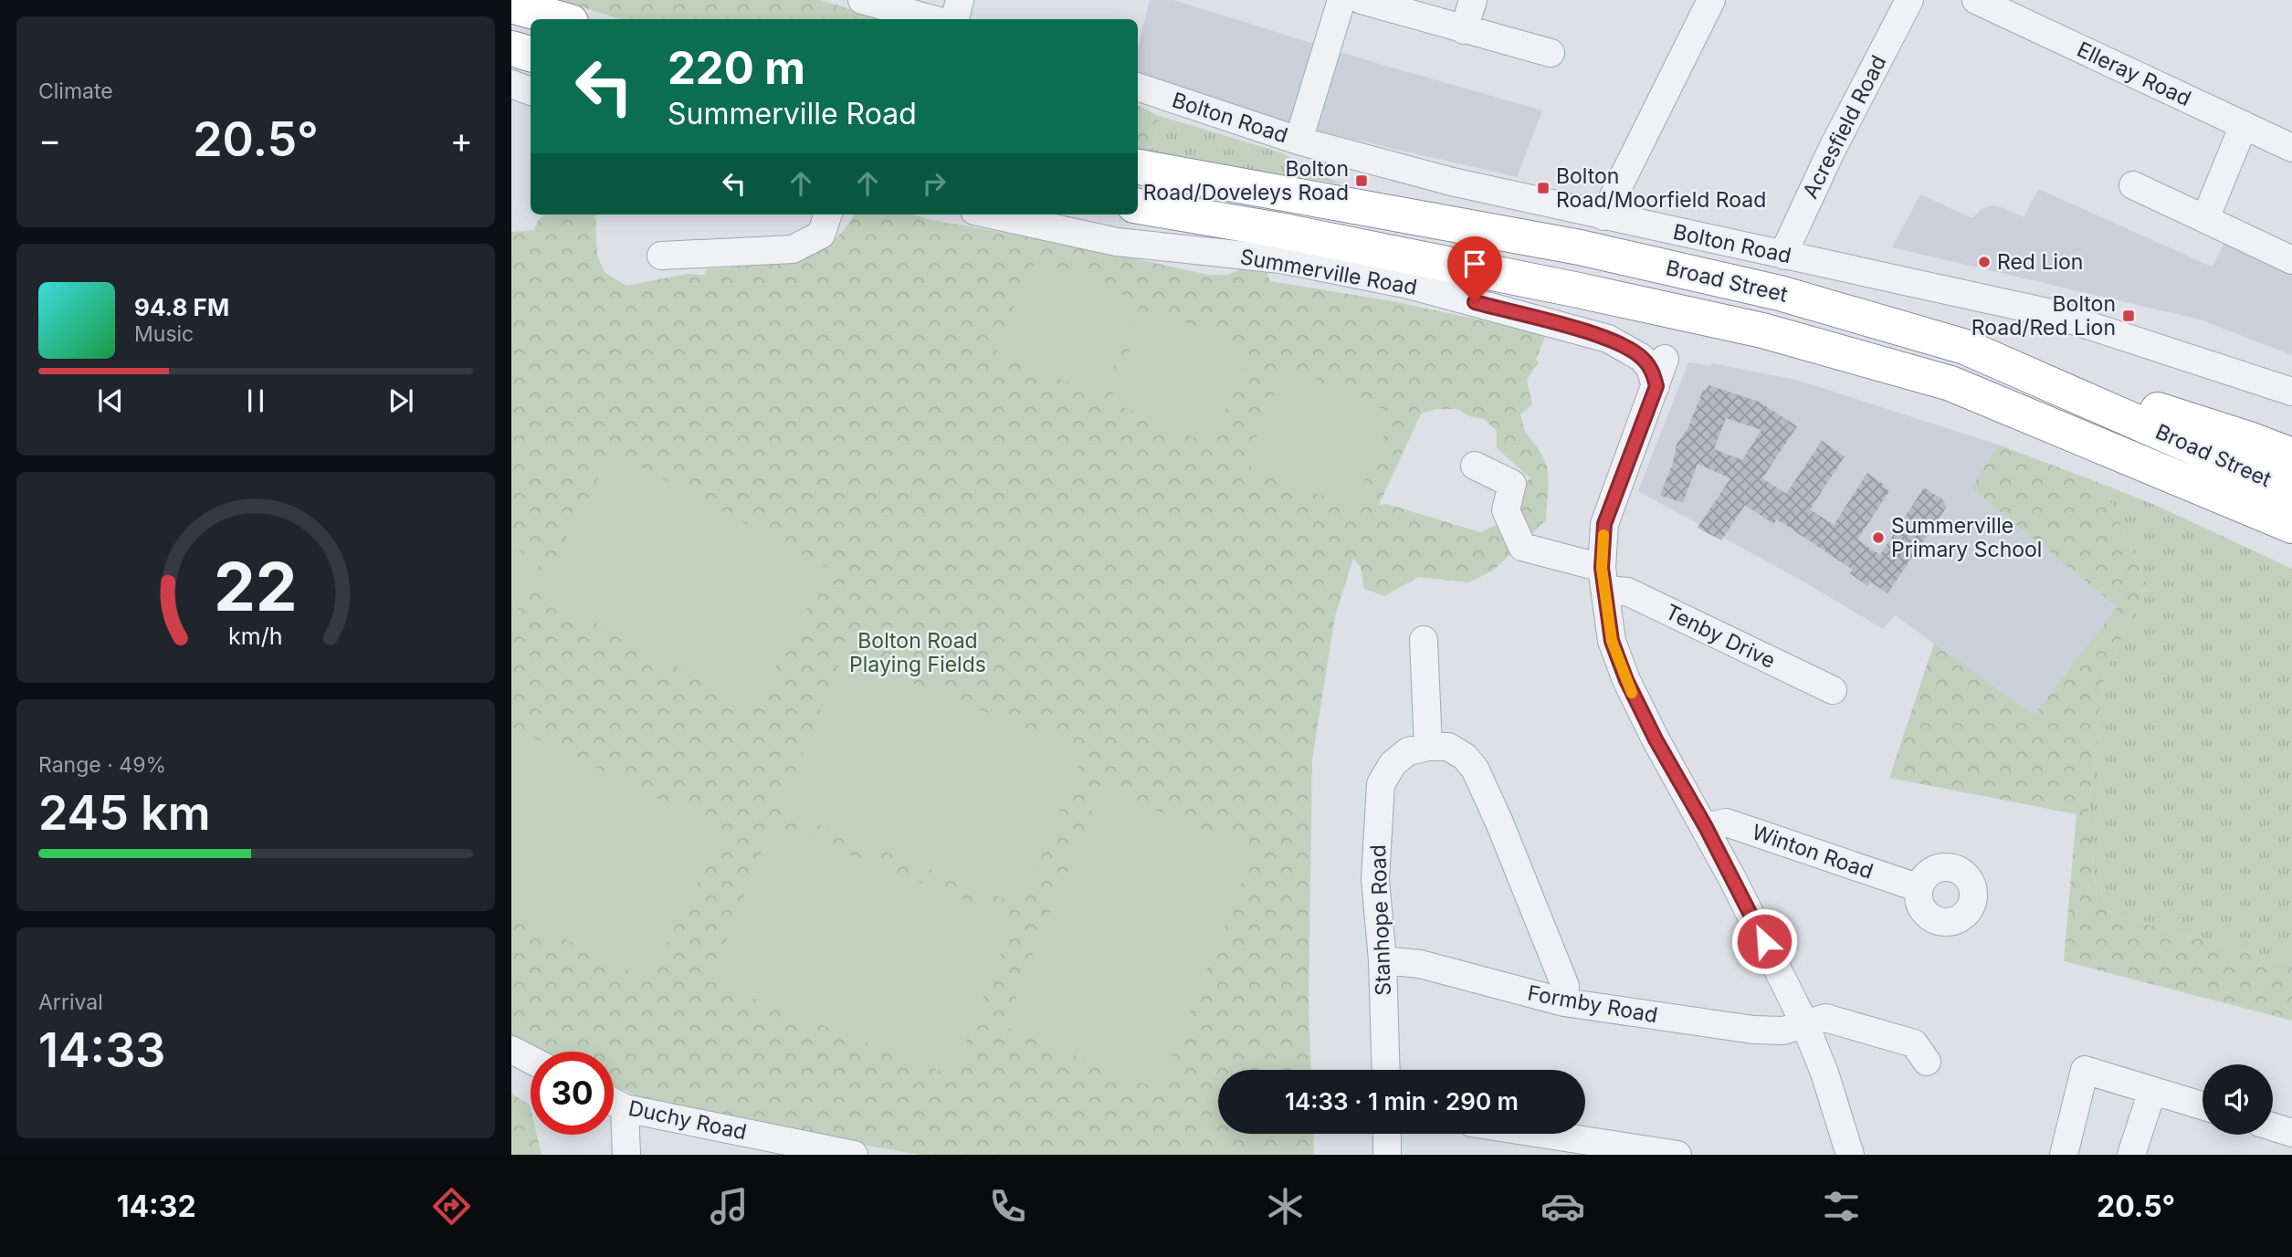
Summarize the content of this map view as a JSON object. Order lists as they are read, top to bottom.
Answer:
{
  "streets": {
    "highway": ["Broad Street"],
    "street": [
      "Elleray Road",
      "Bolton Road",
      "Acresfield Road",
      "Summerville Road",
      "Tenby Drive",
      "Winton Road",
      "Stanhope Road",
      "Formby Road",
      "Duchy Road"
    ]
  },
  "crossings": [
    ["Bolton Road", "Acresfield Road"],
    ["Stanhope Road", "Formby Road"]
  ],
  "parks": ["Bolton Road Playing Fields"],
  "places": {
    "transit": ["Bolton Road/Doveleys Road", "Bolton Road/Moorfield Road", "Bolton Road/Red Lion"],
    "other": ["Red Lion", "Summerville Primary School"]
  },
  "page": {
    "tile": [
      "Climate",
      ["Range · 49%", "245 km"],
      ["Arrival", "14:33"]
    ],
    "turn": ["220 m", "Summerville Road"],
    "heat": ["−", "20.5°", "+"],
    "song": ["94.8 FM", "Music"],
    "limit": "30",
    "trip": "14:33 · 1 min · 290 m",
    "tabs": ["14:32", "20.5°"],
    "gauge": ["22", "km/h"]
  }
}
